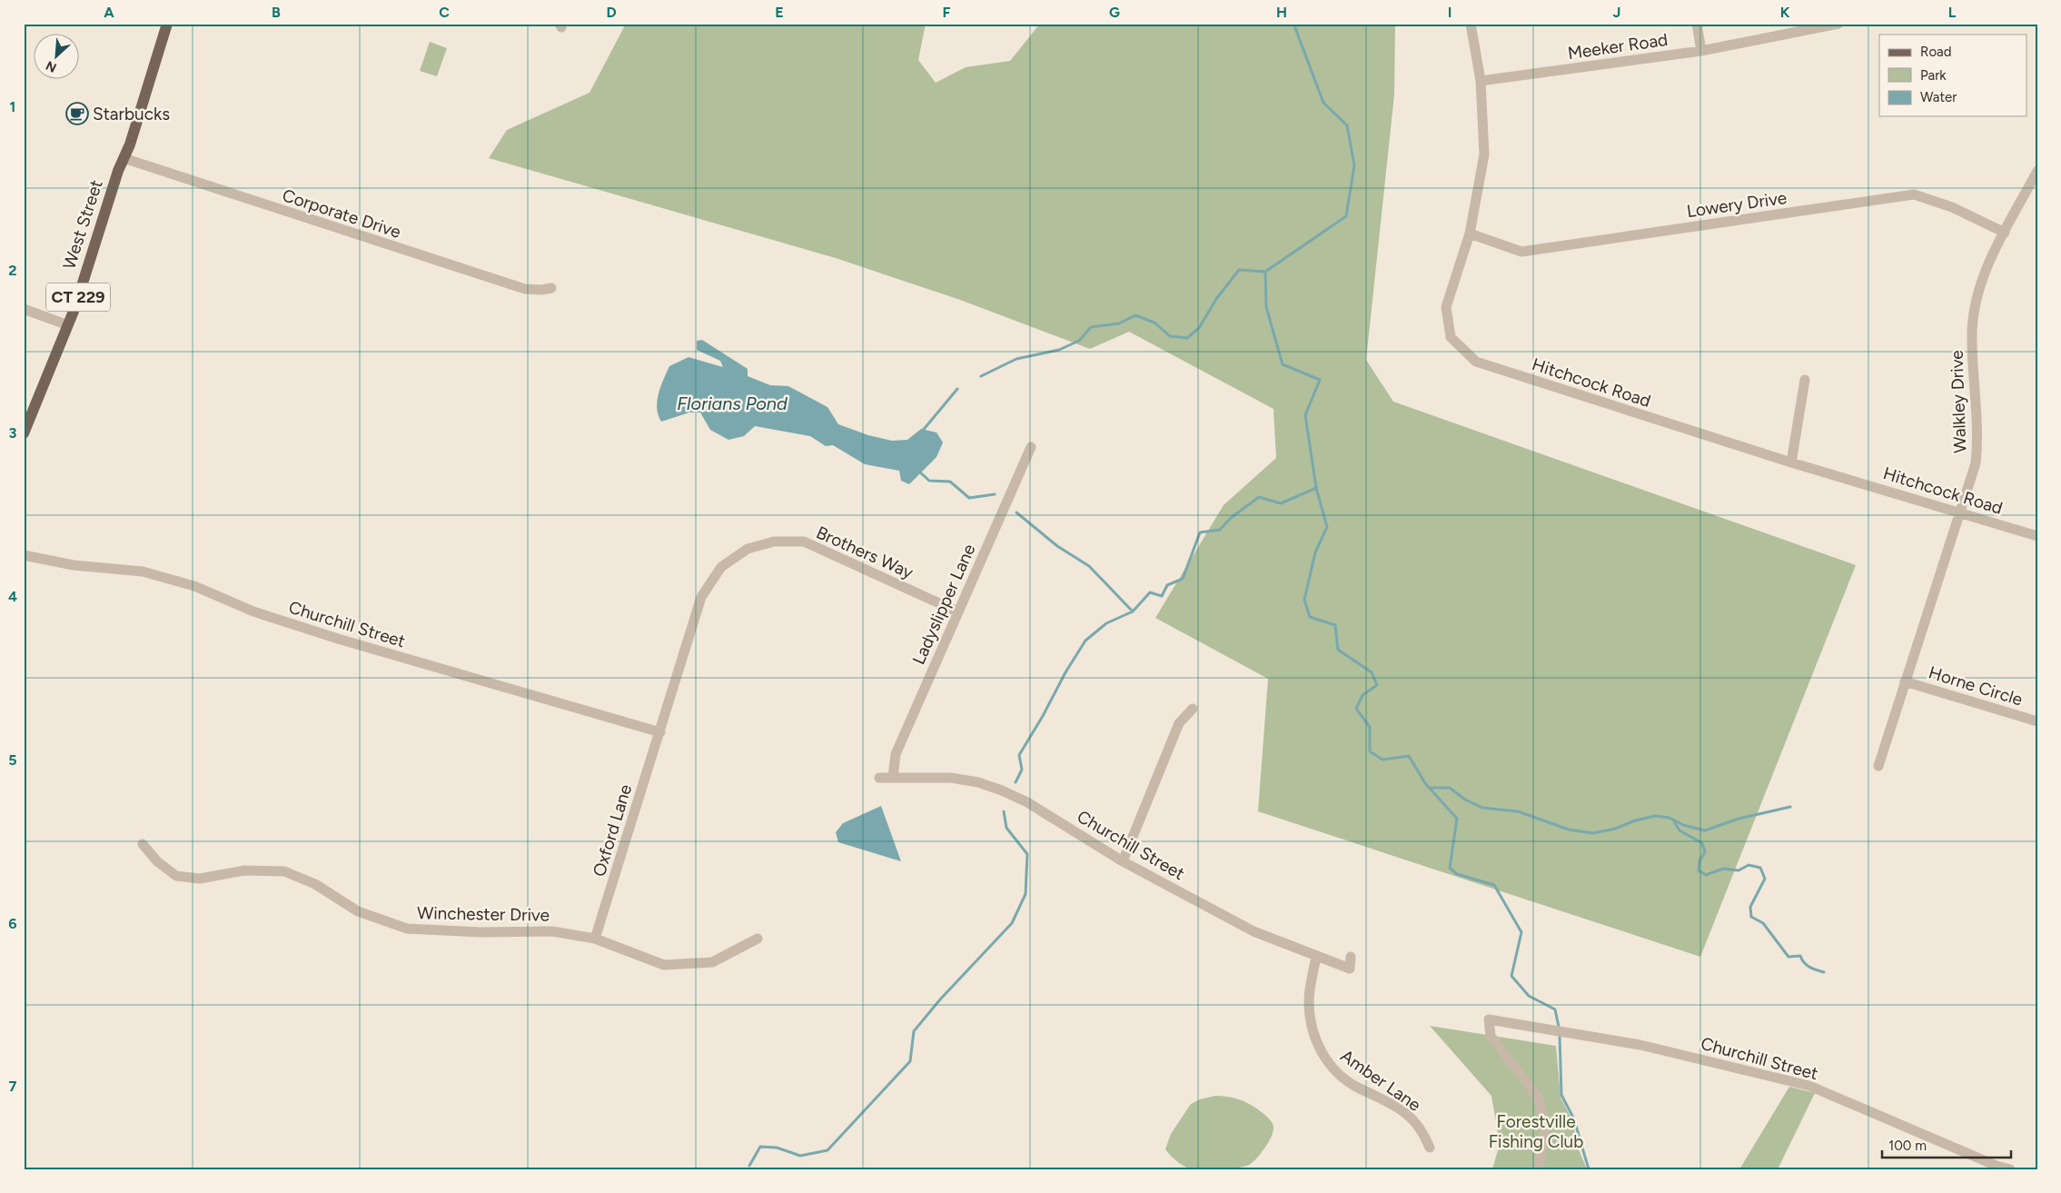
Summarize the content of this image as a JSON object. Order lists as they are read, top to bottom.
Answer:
{
  "streets": {
    "main road": ["West Street", "CT 229"],
    "street": [
      "Meeker Road",
      "Lowery Drive",
      "Corporate Drive",
      "Hitchcock Road",
      "Walkley Drive",
      "Brothers Way",
      "Ladyslipper Lane",
      "Churchill Street",
      "Horne Circle",
      "Oxford Lane",
      "Winchester Drive",
      "Amber Lane"
    ]
  },
  "crossings": [
    ["Meeker Road", "Hitchcock Road"],
    ["Lowery Drive", "Hitchcock Road"],
    ["Lowery Drive", "Walkley Drive"],
    ["Corporate Drive", "West Street"],
    ["Hitchcock Road", "Walkley Drive"],
    ["Walkley Drive", "Horne Circle"],
    ["Brothers Way", "Ladyslipper Lane"],
    ["Brothers Way", "Churchill Street"],
    ["Brothers Way", "Oxford Lane"],
    ["Ladyslipper Lane", "Churchill Street"],
    ["Churchill Street", "Oxford Lane"],
    ["Churchill Street", "Amber Lane"],
    ["Oxford Lane", "Winchester Drive"]
  ],
  "water": ["Florians Pond"],
  "parks": ["Forestville Fishing Club"],
  "places": {
    "cafe": ["Starbucks"]
  },
  "legend": ["Road", "Park", "Water"],
  "scale_bar": "100 m",
  "north": "bottom left",
  "grid": {
    "columns": [
      "A",
      "B",
      "C",
      "D",
      "E",
      "F",
      "G",
      "H",
      "I",
      "J",
      "K",
      "L"
    ],
    "rows": [
      "1",
      "2",
      "3",
      "4",
      "5",
      "6",
      "7"
    ]
  }
}
